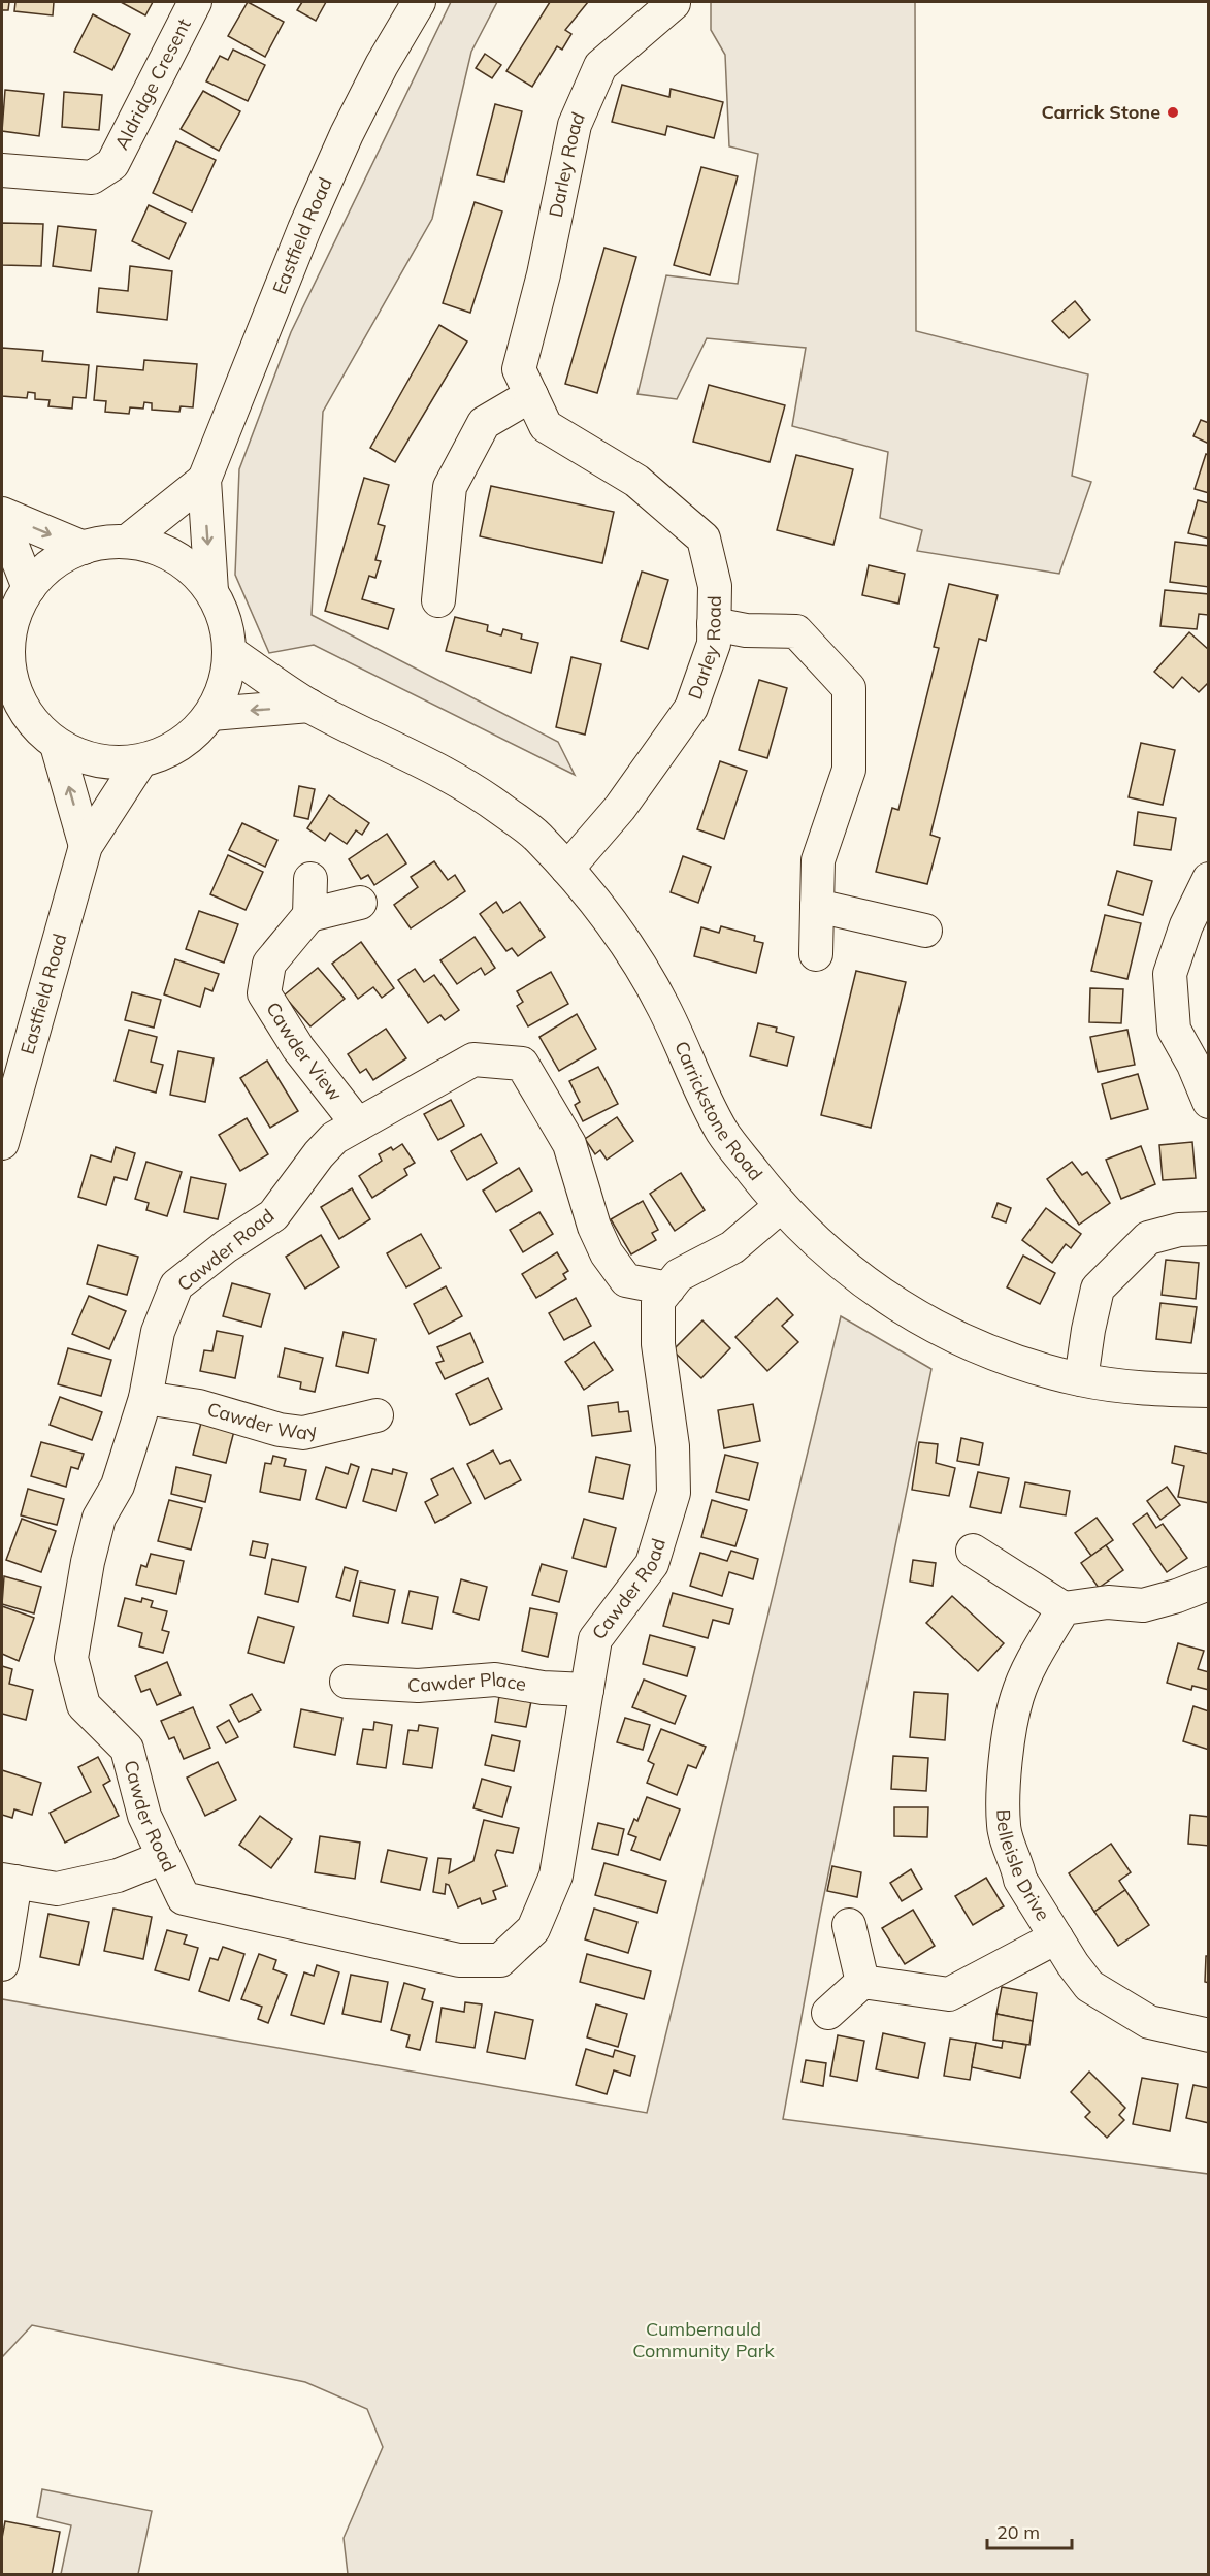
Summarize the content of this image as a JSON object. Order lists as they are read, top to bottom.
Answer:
{
  "streets": {
    "street": [
      "Aldridge Cresent",
      "Darley Road",
      "Eastfield Road",
      "Cawder View",
      "Carrickstone Road",
      "Cawder Road",
      "Cawder Way",
      "Cawder Place",
      "Belleisle Drive"
    ]
  },
  "crossings": [
    ["Darley Road", "Carrickstone Road"],
    ["Cawder View", "Cawder Road"],
    ["Carrickstone Road", "Cawder Road"],
    ["Cawder Road", "Cawder Way"],
    ["Cawder Road", "Cawder Place"]
  ],
  "parks": ["Cumbernauld Community Park"],
  "places": ["Carrick Stone"],
  "scale_bar": "20 m"
}
